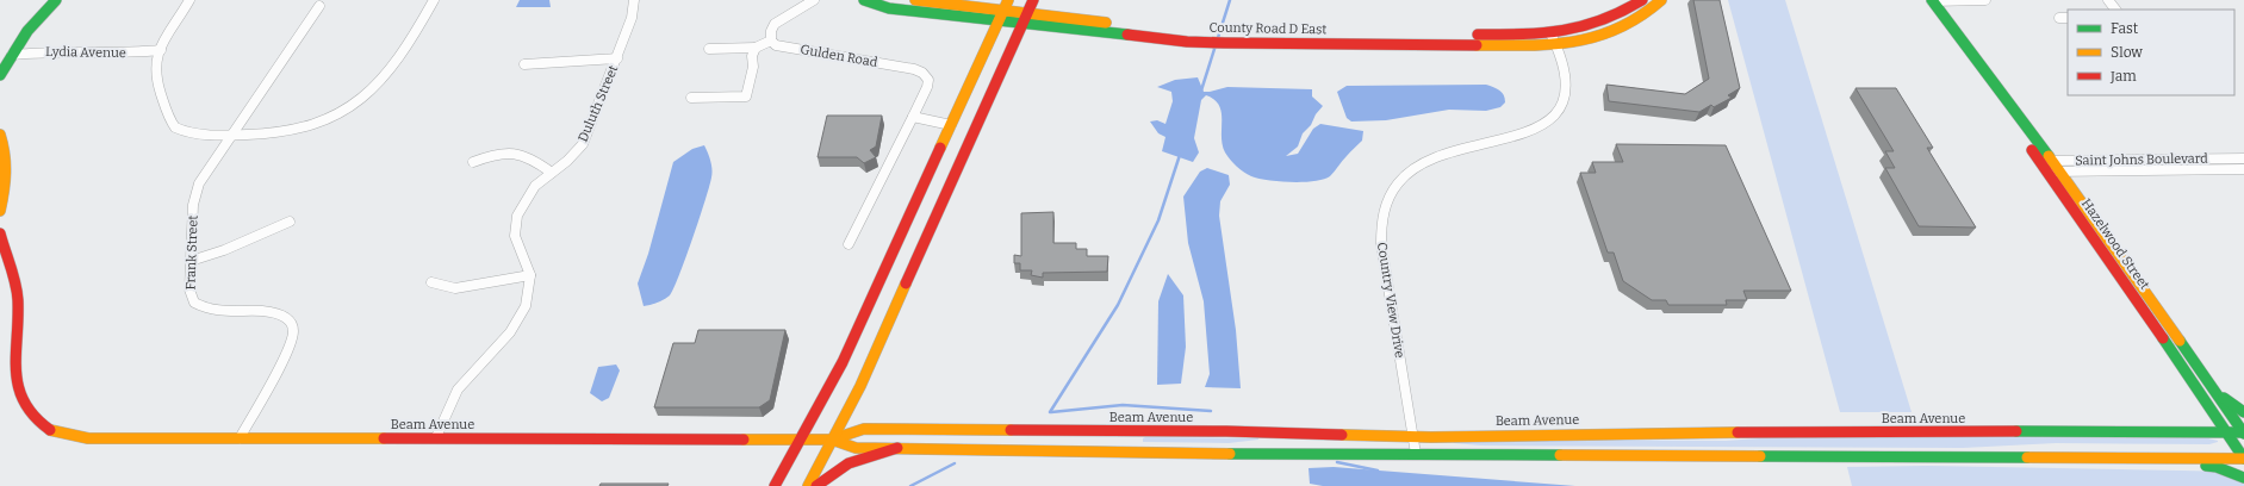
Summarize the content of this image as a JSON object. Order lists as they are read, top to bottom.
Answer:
{
  "streets": {
    "street": [
      "County Road D East",
      "Lydia Avenue",
      "Gulden Road",
      "Duluth Street",
      "Saint Johns Boulevard",
      "Hazelwood Street",
      "Frank Street",
      "Country View Drive",
      "Beam Avenue"
    ]
  },
  "crossings": [
    ["County Road D East", "Country View Drive"],
    ["Saint Johns Boulevard", "Hazelwood Street"],
    ["Hazelwood Street", "Beam Avenue"],
    ["Frank Street", "Beam Avenue"],
    ["Country View Drive", "Beam Avenue"]
  ],
  "legend": ["Fast", "Slow", "Jam"]
}
